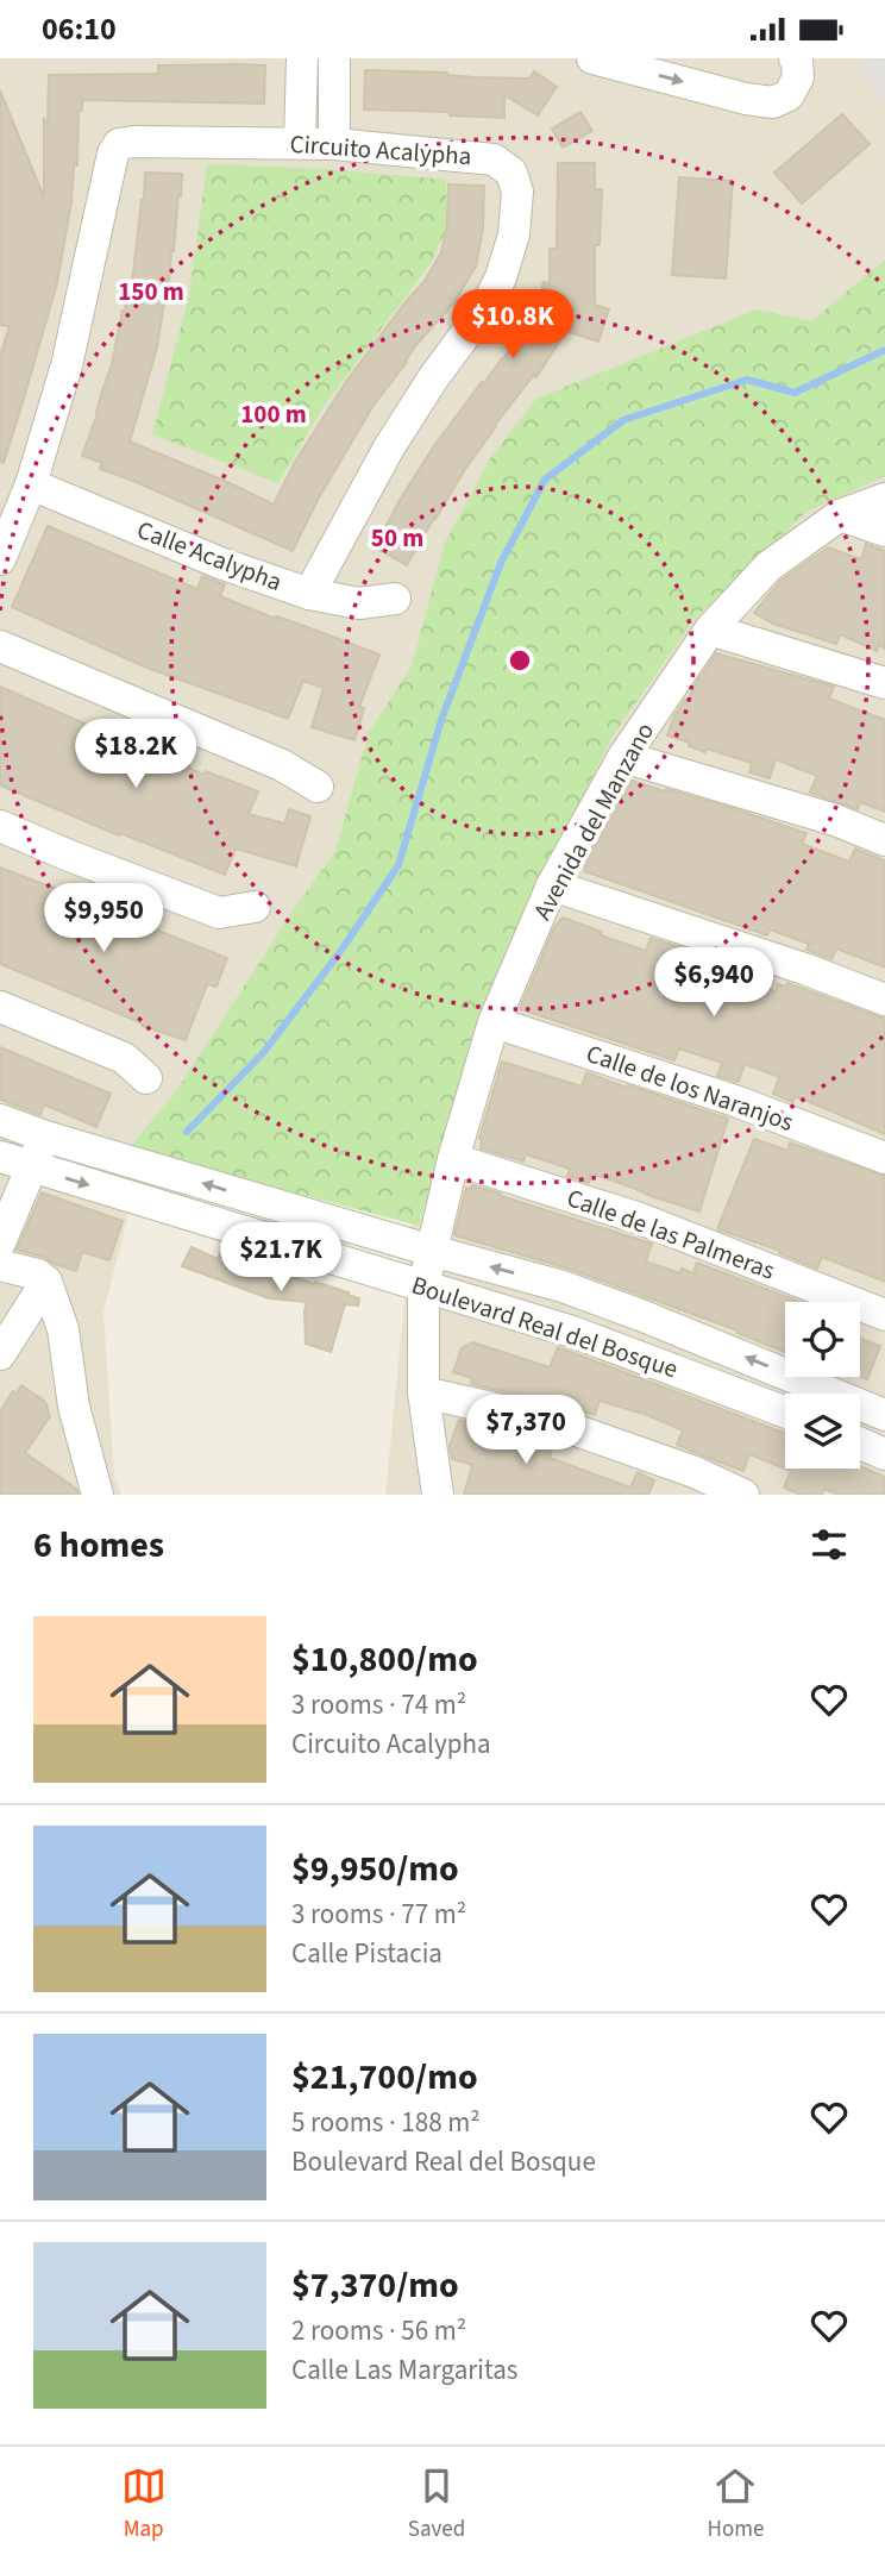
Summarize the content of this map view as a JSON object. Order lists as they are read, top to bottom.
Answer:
{
  "streets": {
    "street": [
      "Circuito Acalypha",
      "Calle Acalypha",
      "Avenida del Manzano",
      "Calle de los Naranjos",
      "Calle de las Palmeras",
      "Boulevard Real del Bosque"
    ]
  },
  "crossings": [
    ["Circuito Acalypha", "Calle Acalypha"],
    ["Avenida del Manzano", "Calle de los Naranjos"],
    ["Avenida del Manzano", "Calle de las Palmeras"],
    ["Avenida del Manzano", "Boulevard Real del Bosque"]
  ],
  "page": {
    "status": "06:10",
    "price": [
      "$10.8K",
      "$18.2K",
      "$9,950",
      "$6,940",
      "$21.7K",
      "$7,370"
    ],
    "heading": "6 homes",
    "list": [
      {
        "name": "$10,800/mo",
        "note": "3 rooms · 74 m² · Circuito Acalypha"
      },
      {
        "name": "$9,950/mo",
        "note": "3 rooms · 77 m² · Calle Pistacia"
      },
      {
        "name": "$21,700/mo",
        "note": "5 rooms · 188 m² · Boulevard Real del Bosque"
      },
      {
        "name": "$7,370/mo",
        "note": "2 rooms · 56 m² · Calle Las Margaritas"
      }
    ],
    "tabs": ["Map", "Saved", "Home"]
  },
  "rings": ["150 m", "100 m", "50 m"]
}
